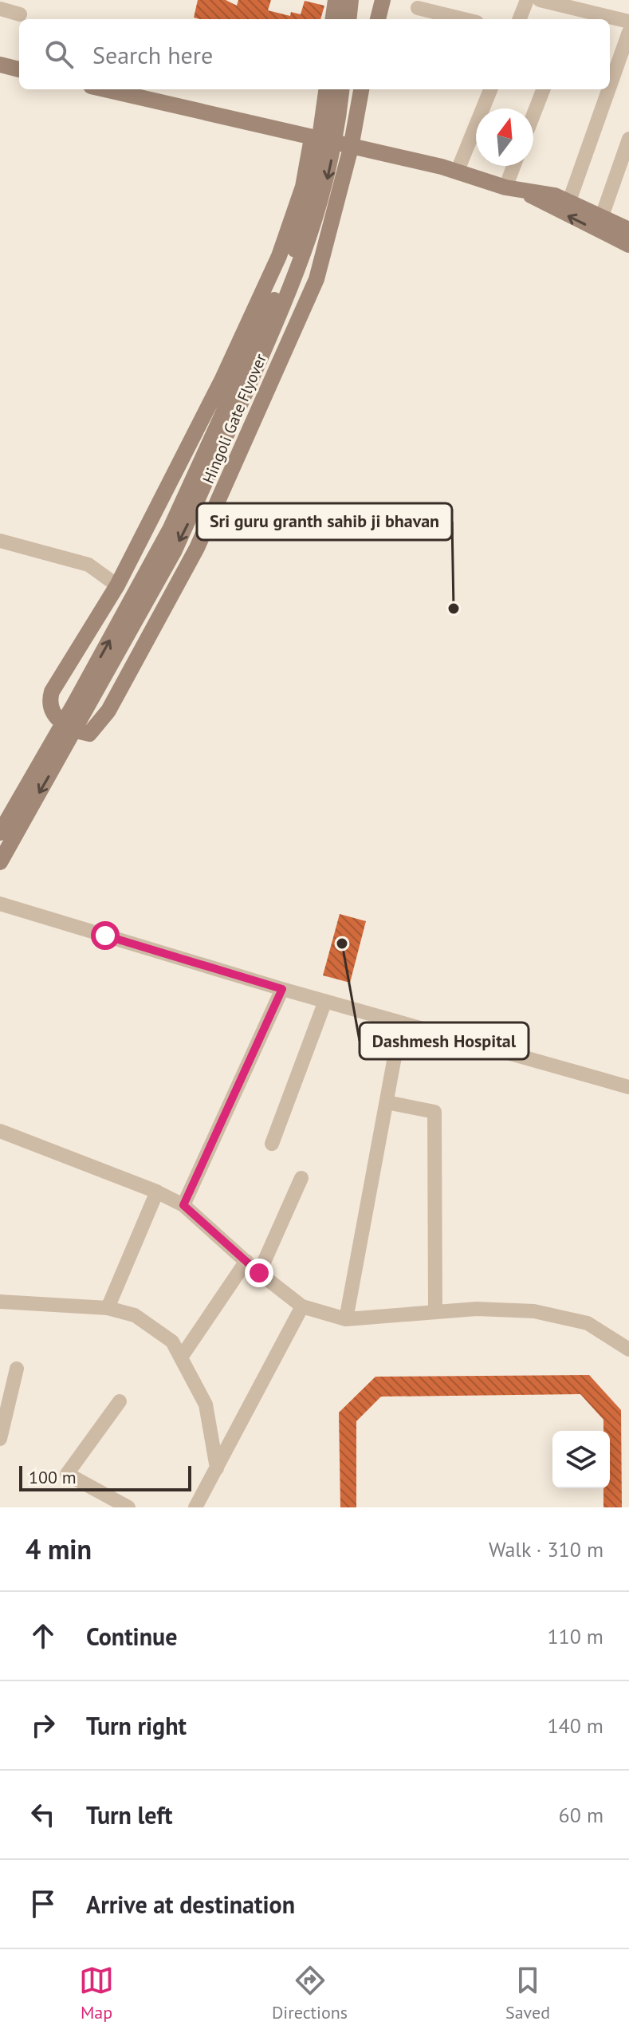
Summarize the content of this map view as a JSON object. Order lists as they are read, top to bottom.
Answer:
{
  "streets": {
    "main road": ["Hingoli Gate Flyover"]
  },
  "places": ["Sri guru granth sahib ji bhavan", "Dashmesh Hospital"],
  "scale_bar": "100 m",
  "north": "top",
  "page": {
    "search": "Search here",
    "scale": "100 m",
    "heading": ["4 min", "Walk · 310 m"],
    "list": [
      ["Continue", "110 m"],
      ["Turn right", "140 m"],
      ["Turn left", "60 m"],
      "Arrive at destination"
    ],
    "nav": ["Map", "Directions", "Saved"]
  }
}
